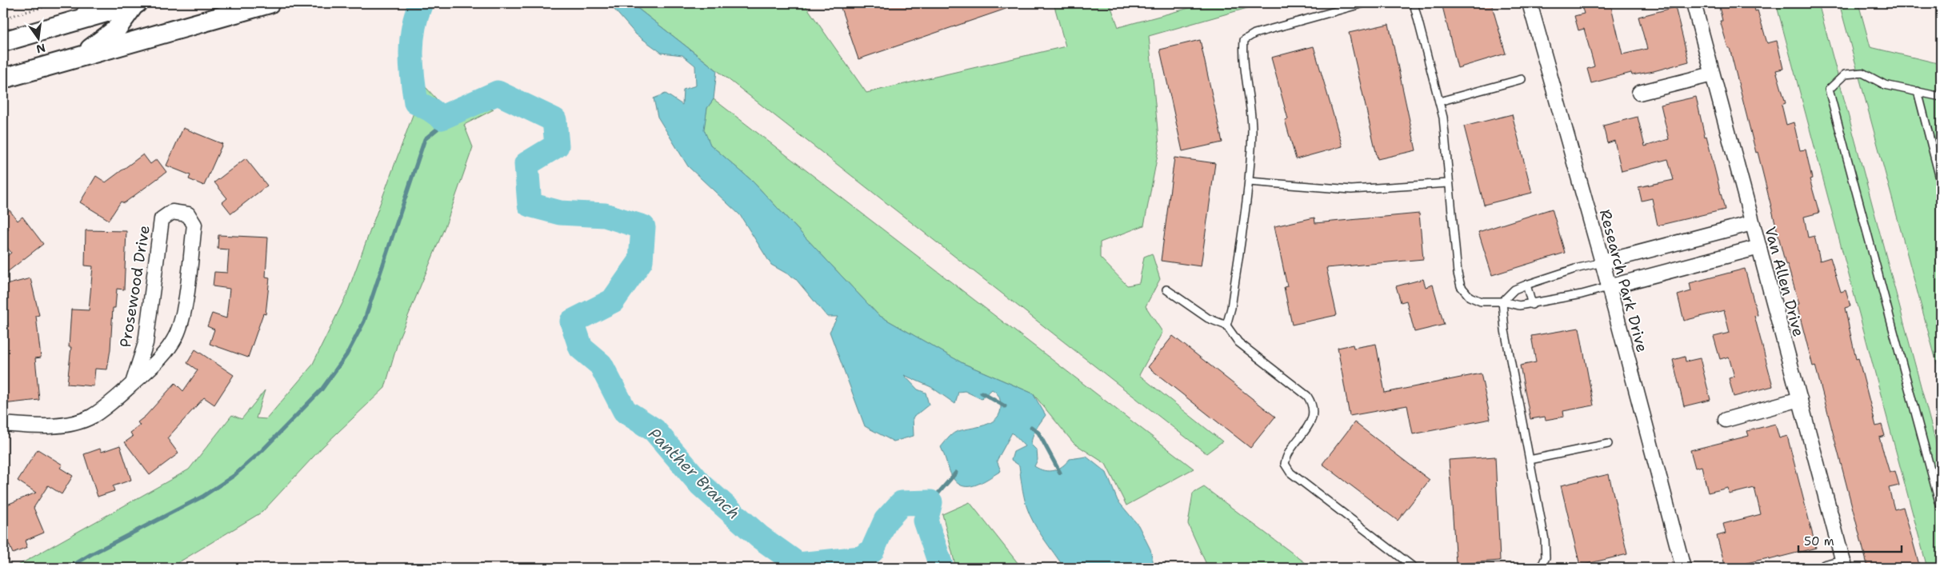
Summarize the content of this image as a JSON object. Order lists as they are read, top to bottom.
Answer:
{
  "streets": {
    "street": ["Research Park Drive", "Van Allen Drive", "Prosewood Drive"]
  },
  "water": ["Panther Branch"],
  "scale_bar": "50 m",
  "north": "bottom"
}
